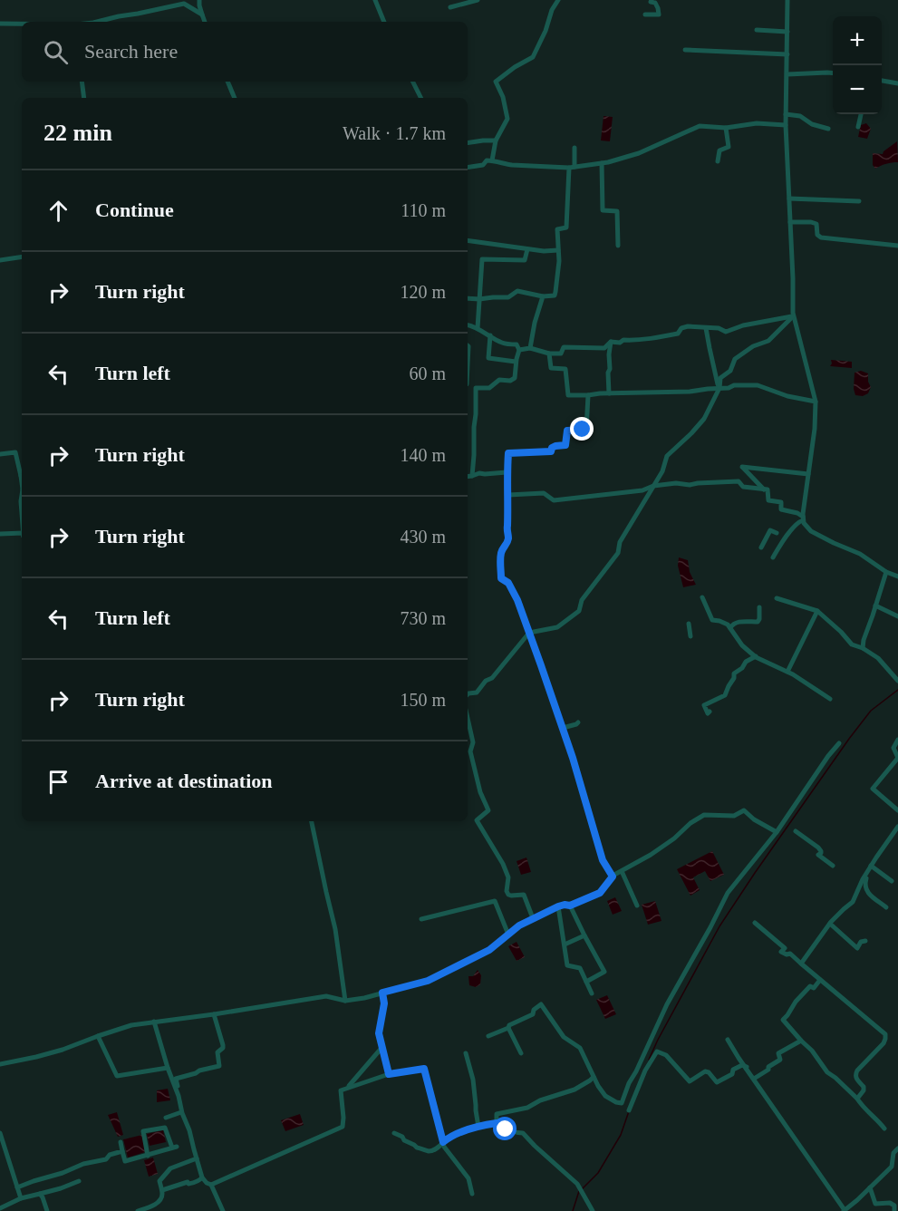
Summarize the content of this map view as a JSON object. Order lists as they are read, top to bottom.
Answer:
{
  "page": {
    "map_buttons": ["+", "−"],
    "search": "Search here",
    "heading": ["22 min", "Walk · 1.7 km"],
    "list": [
      ["Continue", "110 m"],
      ["Turn right", "120 m"],
      ["Turn left", "60 m"],
      ["Turn right", "140 m"],
      ["Turn right", "430 m"],
      ["Turn left", "730 m"],
      ["Turn right", "150 m"],
      "Arrive at destination"
    ]
  }
}
